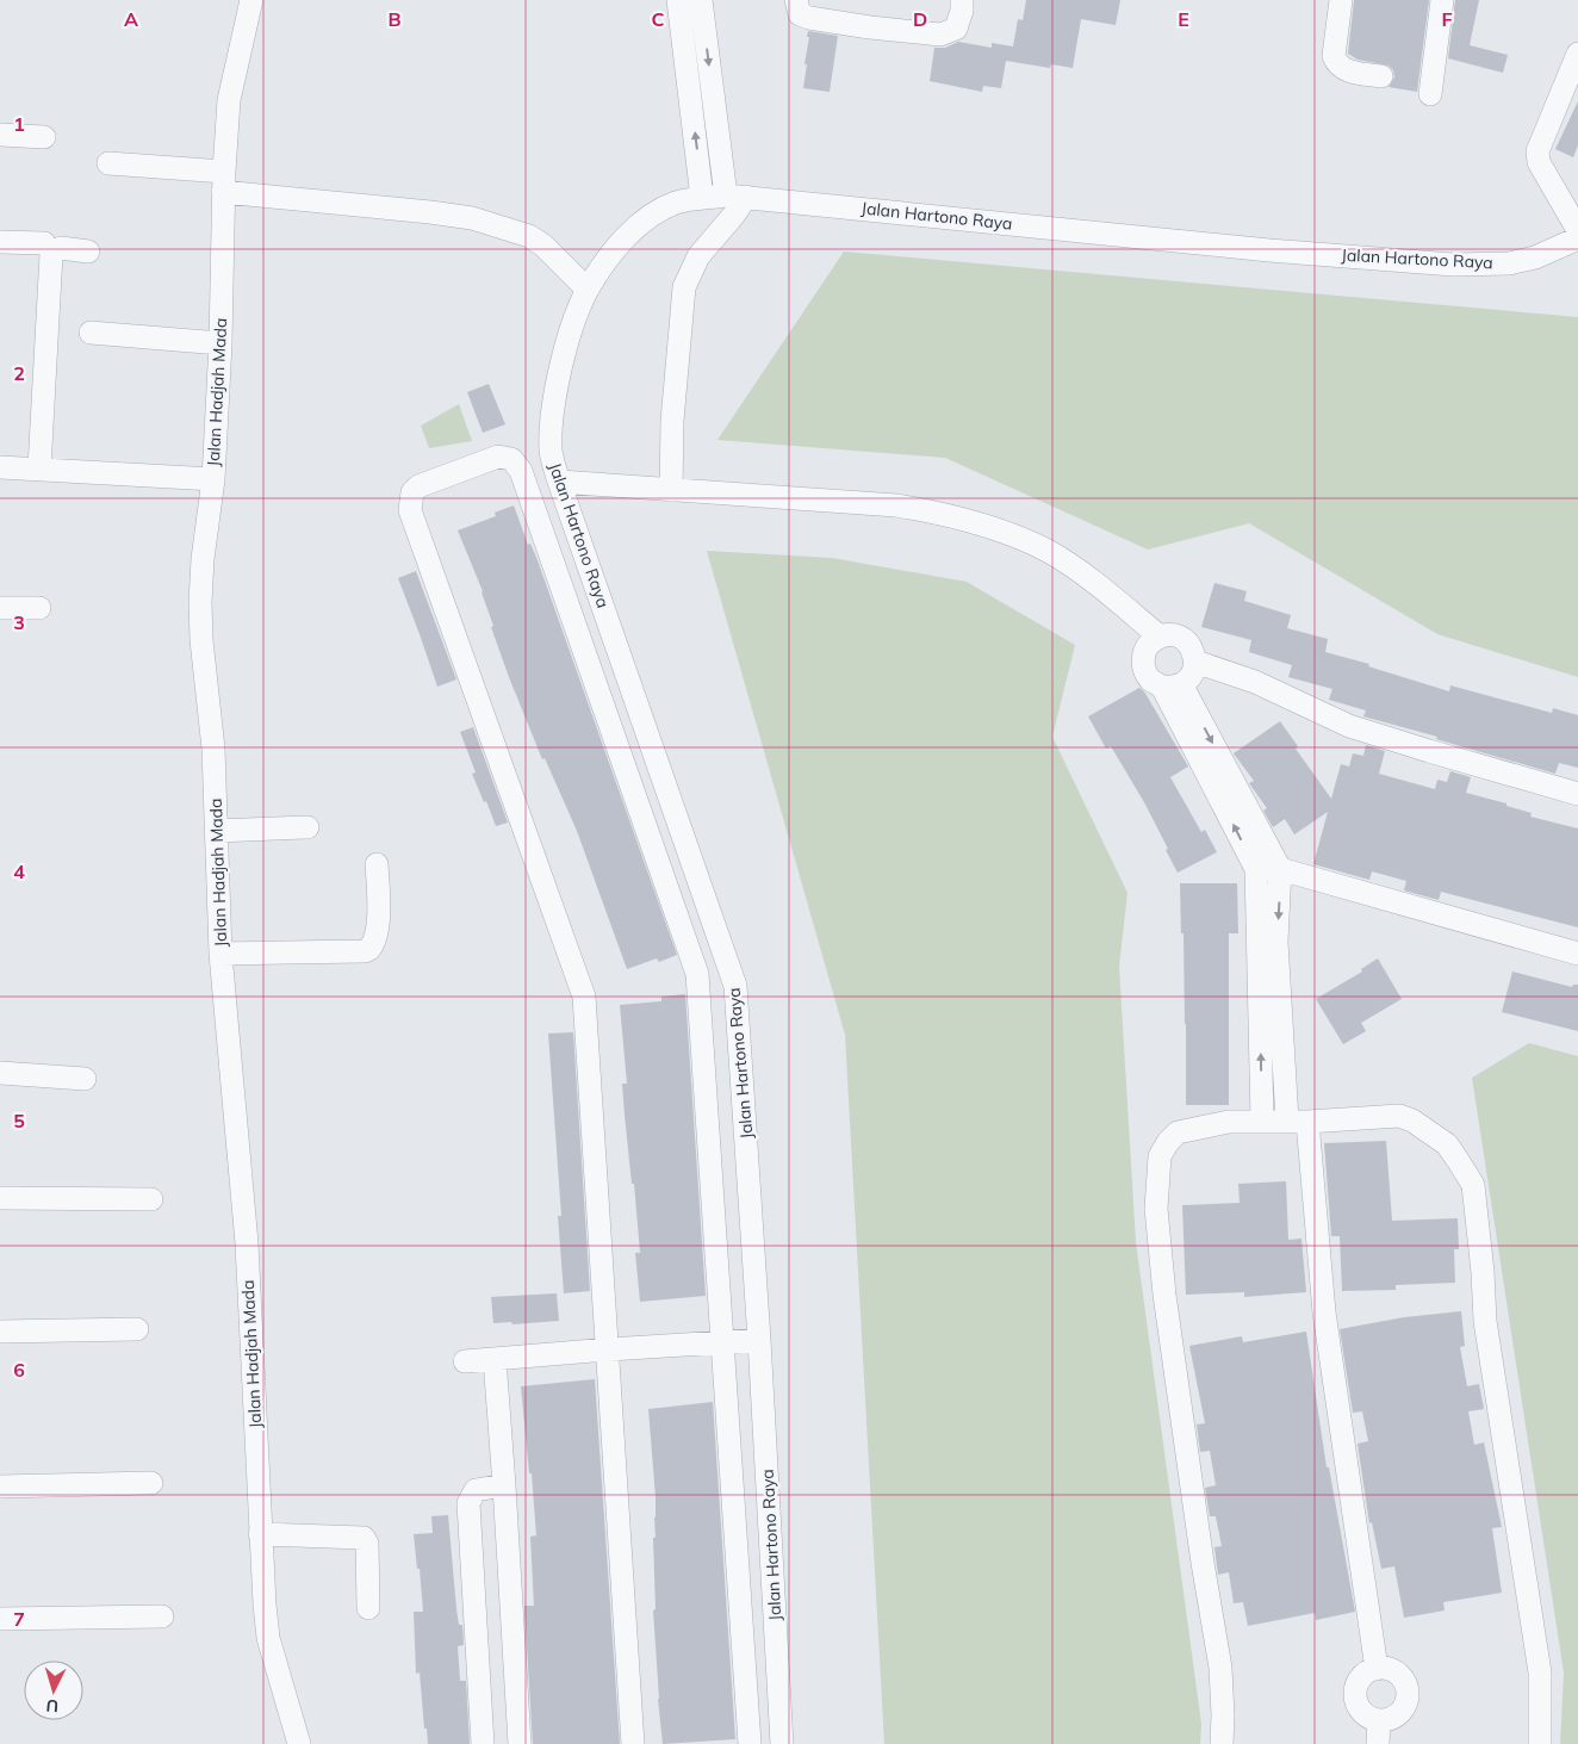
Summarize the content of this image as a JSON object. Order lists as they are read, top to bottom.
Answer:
{
  "streets": {
    "street": ["Jalan Hartono Raya", "Jalan Hadjah Mada"]
  },
  "north": "bottom",
  "grid": {
    "columns": [
      "A",
      "B",
      "C",
      "D",
      "E",
      "F"
    ],
    "rows": [
      "1",
      "2",
      "3",
      "4",
      "5",
      "6",
      "7"
    ]
  }
}
